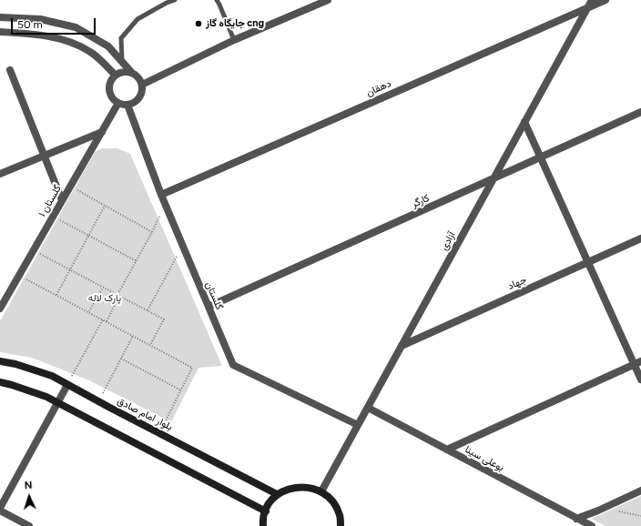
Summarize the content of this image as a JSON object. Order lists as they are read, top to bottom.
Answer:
{
  "streets": {
    "street": [
      "دهقان",
      "گلستان ۱",
      "کارگر",
      "آزادی",
      "جهاد",
      "گلستان",
      "بلوار امام صادق",
      "بوعلی سینا"
    ]
  },
  "crossings": [
    ["دهقان", "آزادی"],
    ["دهقان", "گلستان"],
    ["گلستان ۱", "گلستان"],
    ["کارگر", "آزادی"],
    ["کارگر", "گلستان"],
    ["آزادی", "جهاد"],
    ["آزادی", "گلستان"],
    ["آزادی", "بوعلی سینا"]
  ],
  "parks": ["پارک لاله"],
  "places": ["جایگاه گاز cng"],
  "scale_bar": "50 m",
  "north": "top"
}
